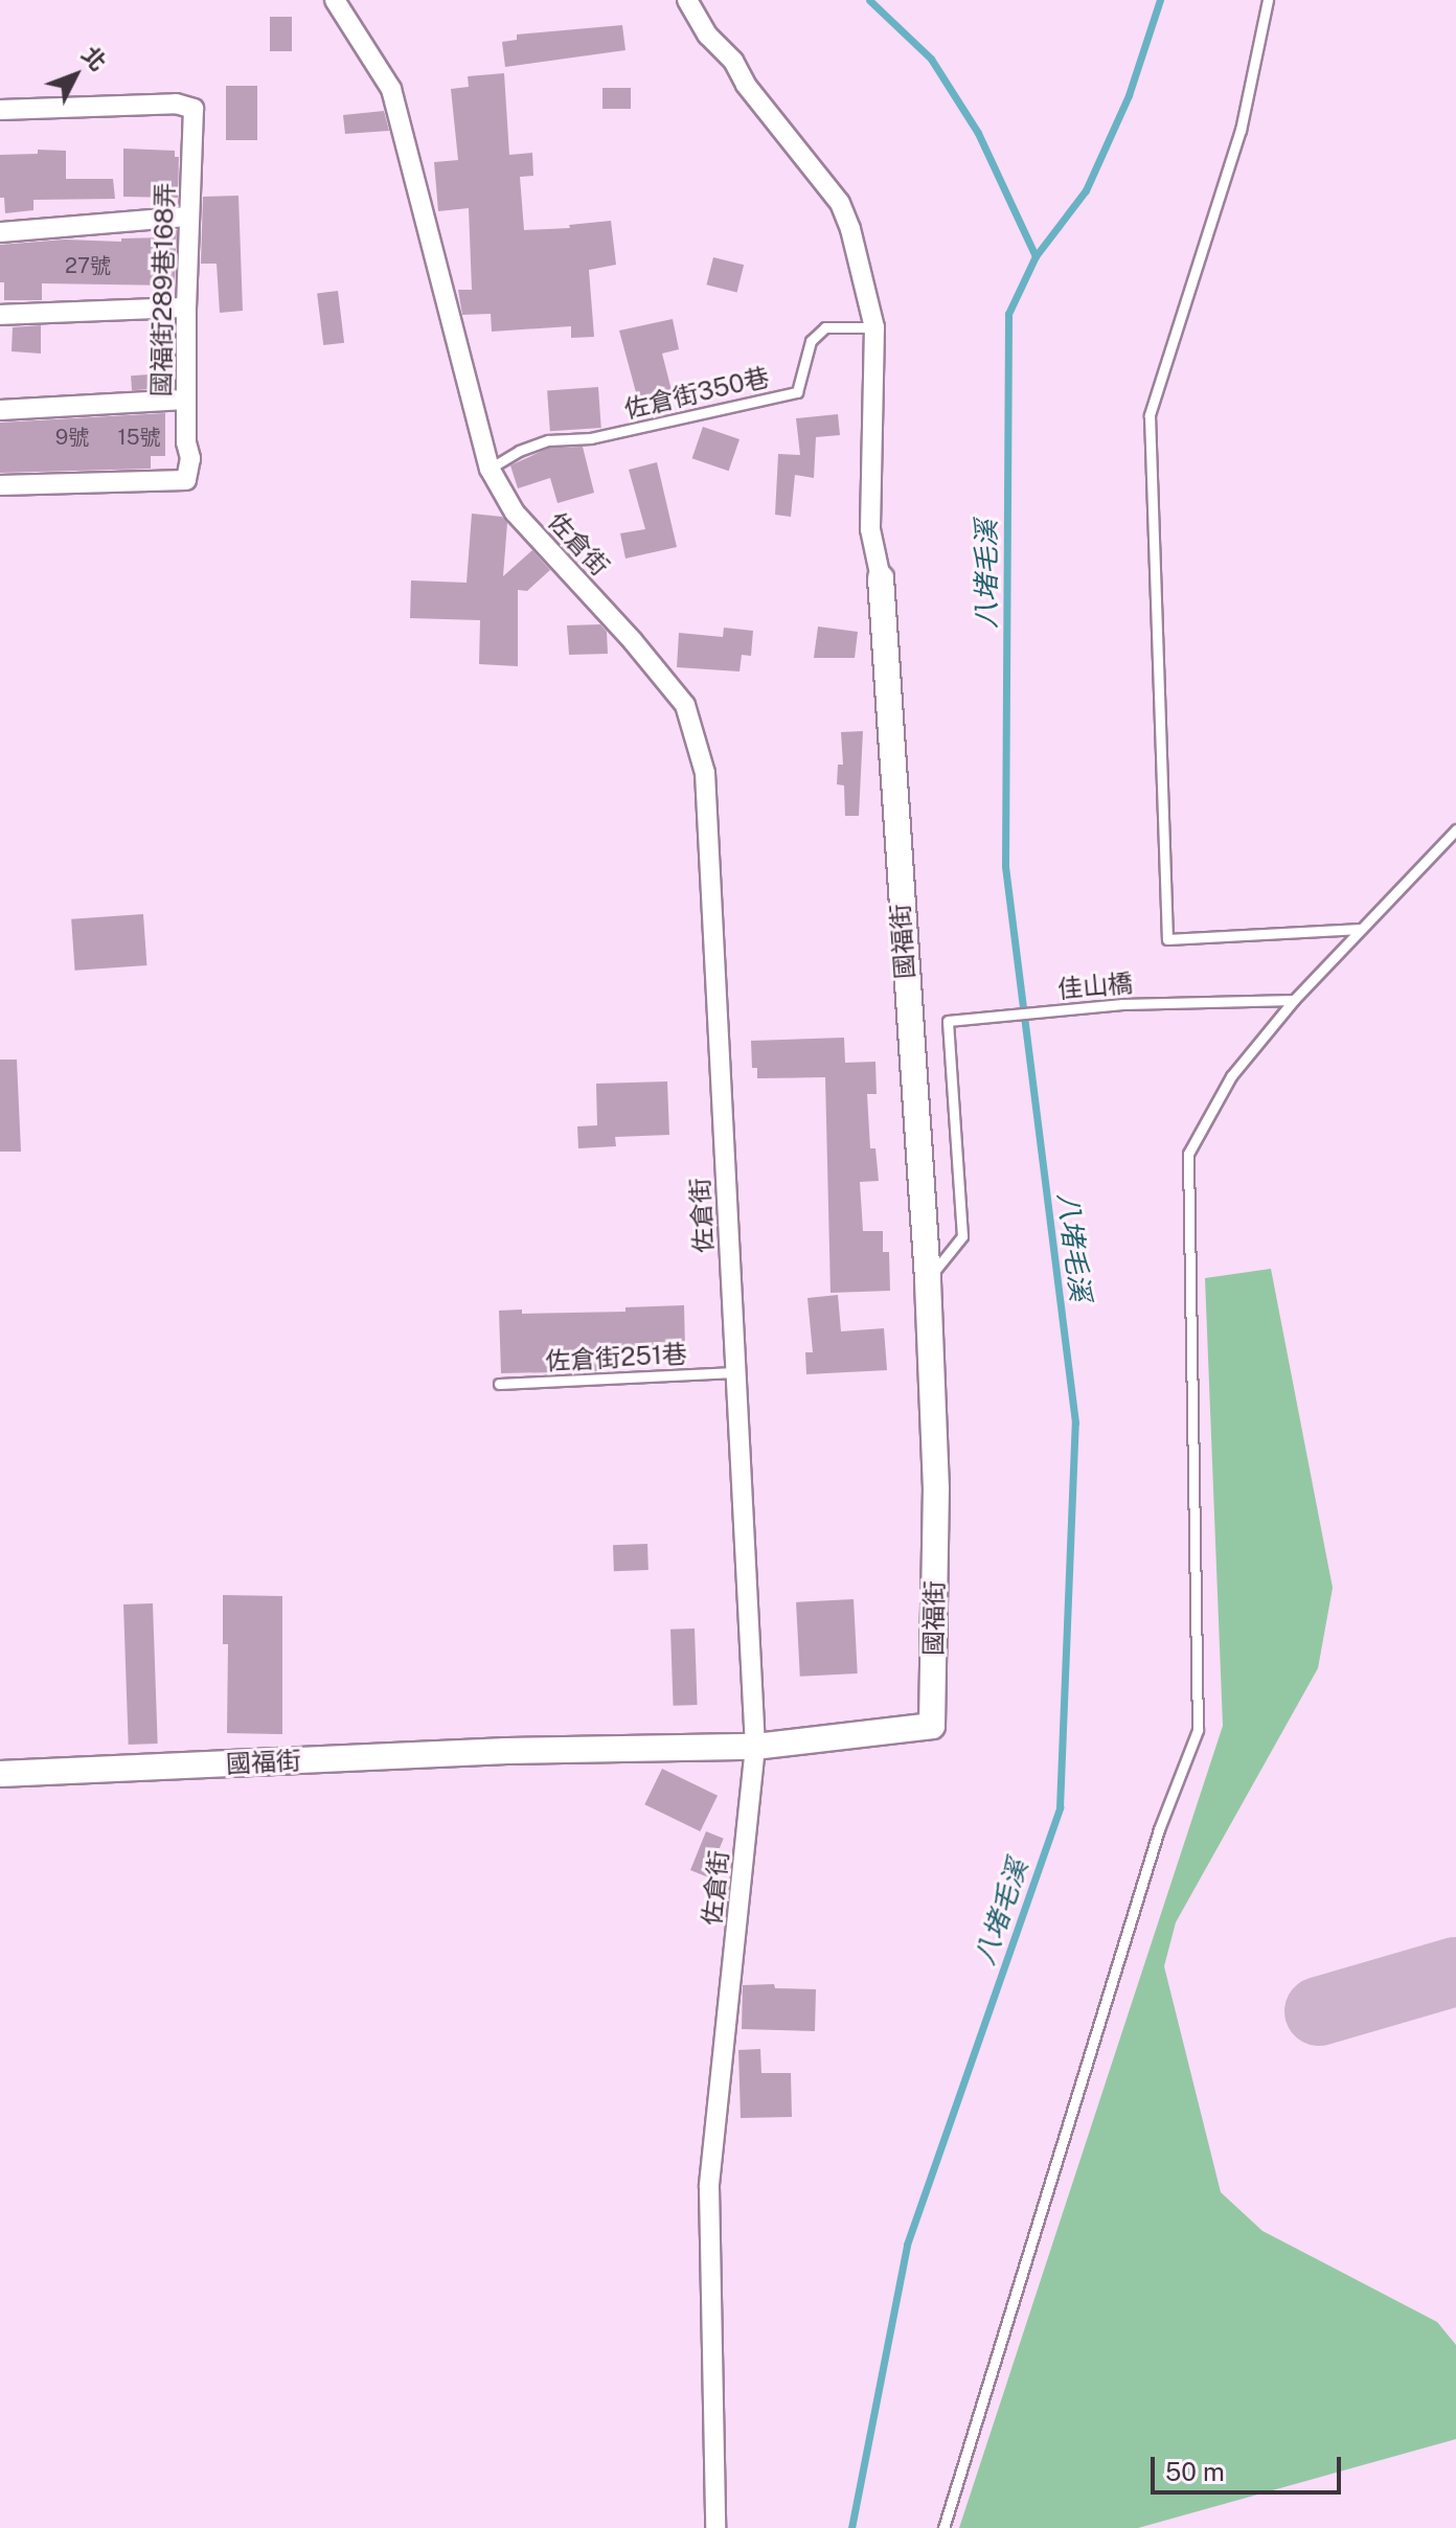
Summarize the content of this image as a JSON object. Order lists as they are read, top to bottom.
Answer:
{
  "streets": {
    "street": ["國福街289巷168弄", "佐倉街", "國福街"],
    "lane": ["佐倉街350巷", "佳山橋", "佐倉街251巷"]
  },
  "crossings": [
    ["佐倉街350巷", "佐倉街"],
    ["佐倉街", "國福街"],
    ["佐倉街", "佐倉街251巷"],
    ["國福街", "佳山橋"]
  ],
  "water": ["八堵毛溪"],
  "house_numbers": ["27號", "9號", "15號"],
  "scale_bar": "50 m",
  "north": "top right"
}
